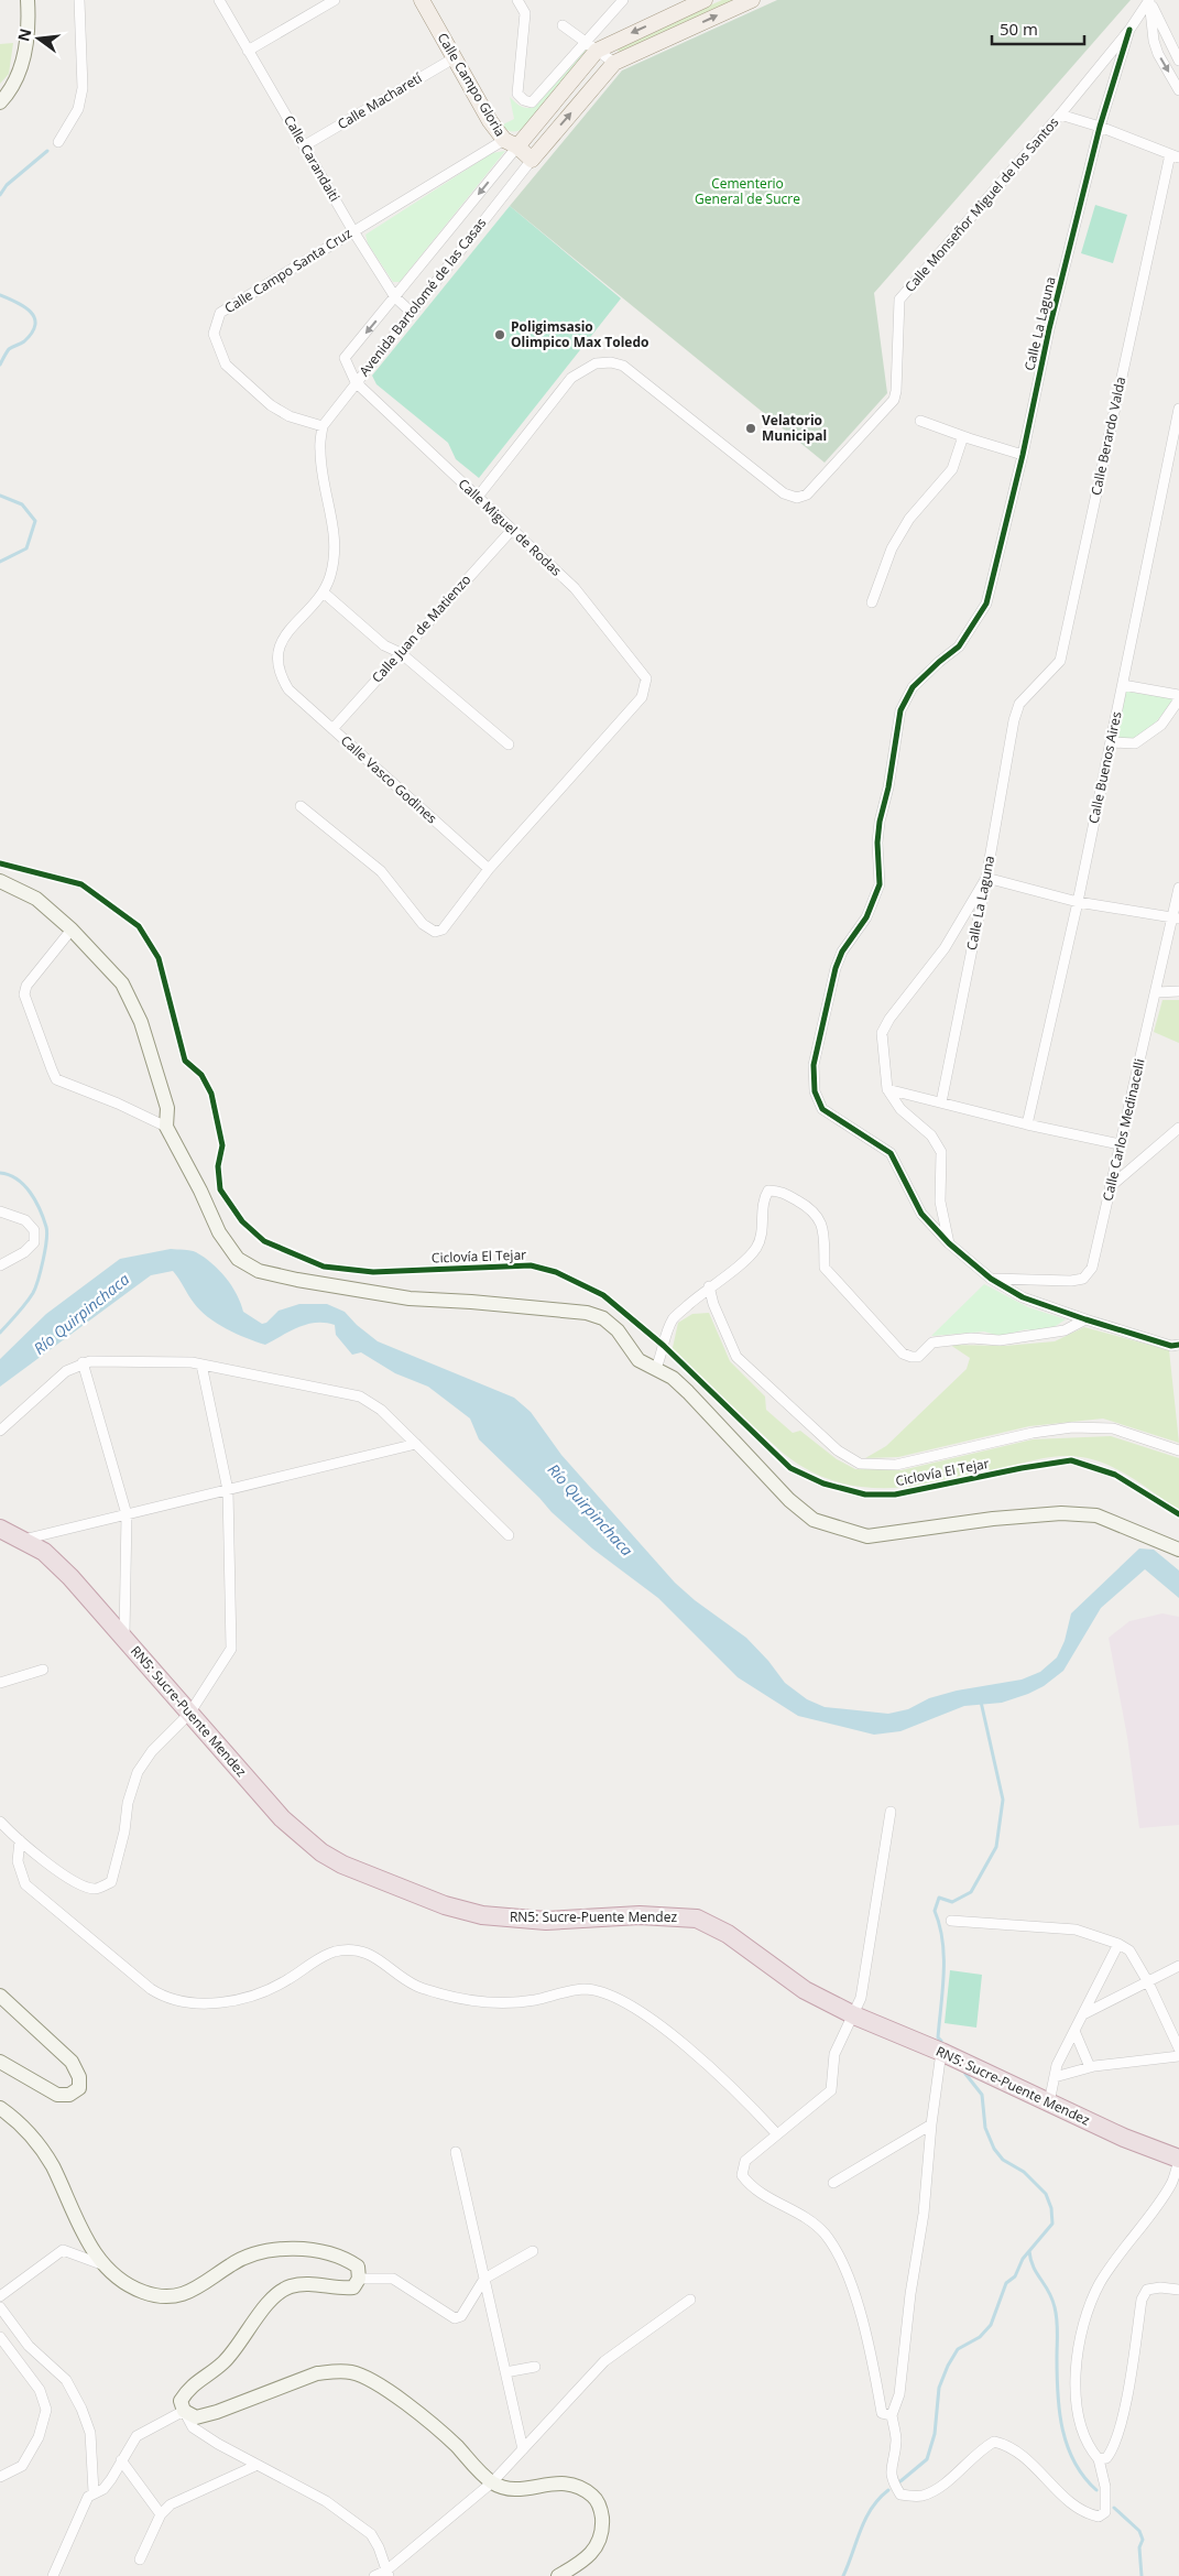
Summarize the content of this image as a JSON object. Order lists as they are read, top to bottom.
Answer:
{
  "streets": {
    "highway": ["RN5: Sucre-Puente Mendez"],
    "main road": ["Calle Campo Gloria", "Avenida Bartolomé de las Casas"],
    "street": [
      "Calle Macharetí",
      "Calle Carandaiti",
      "Calle Monseñor Miguel de los Santos",
      "Calle Campo Santa Cruz",
      "Calle La Laguna",
      "Calle Berardo Valda",
      "Calle Miguel de Rodas",
      "Calle Juan de Matienzo",
      "Calle Buenos Aires",
      "Calle Vasco Godines",
      "Calle Carlos Medinacelli"
    ],
    "cycle path": ["Ciclovía El Tejar"]
  },
  "crossings": [
    ["Calle Campo Gloria", "Calle Macharetí"],
    ["Calle Campo Gloria", "Calle Campo Santa Cruz"],
    ["Calle Campo Gloria", "Avenida Bartolomé de las Casas"],
    ["Calle Macharetí", "Calle Carandaiti"],
    ["Calle Carandaiti", "Calle Campo Santa Cruz"],
    ["Calle Carandaiti", "Avenida Bartolomé de las Casas"],
    ["Calle Monseñor Miguel de los Santos", "Calle La Laguna"],
    ["Calle Monseñor Miguel de los Santos", "Calle Miguel de Rodas"],
    ["Calle Campo Santa Cruz", "Avenida Bartolomé de las Casas"],
    ["Avenida Bartolomé de las Casas", "Calle Miguel de Rodas"],
    ["Calle La Laguna", "Calle Berardo Valda"],
    ["Calle La Laguna", "Calle Carlos Medinacelli"],
    ["Calle Miguel de Rodas", "Calle Juan de Matienzo"],
    ["Calle Miguel de Rodas", "Calle Vasco Godines"],
    ["Calle Juan de Matienzo", "Calle Vasco Godines"]
  ],
  "water": ["Río Quirpinchaca"],
  "parks": ["Cementerio General de Sucre"],
  "places": ["Poligimsasio Olimpico Max Toledo", "Velatorio Municipal"],
  "scale_bar": "50 m",
  "north": "left"
}
